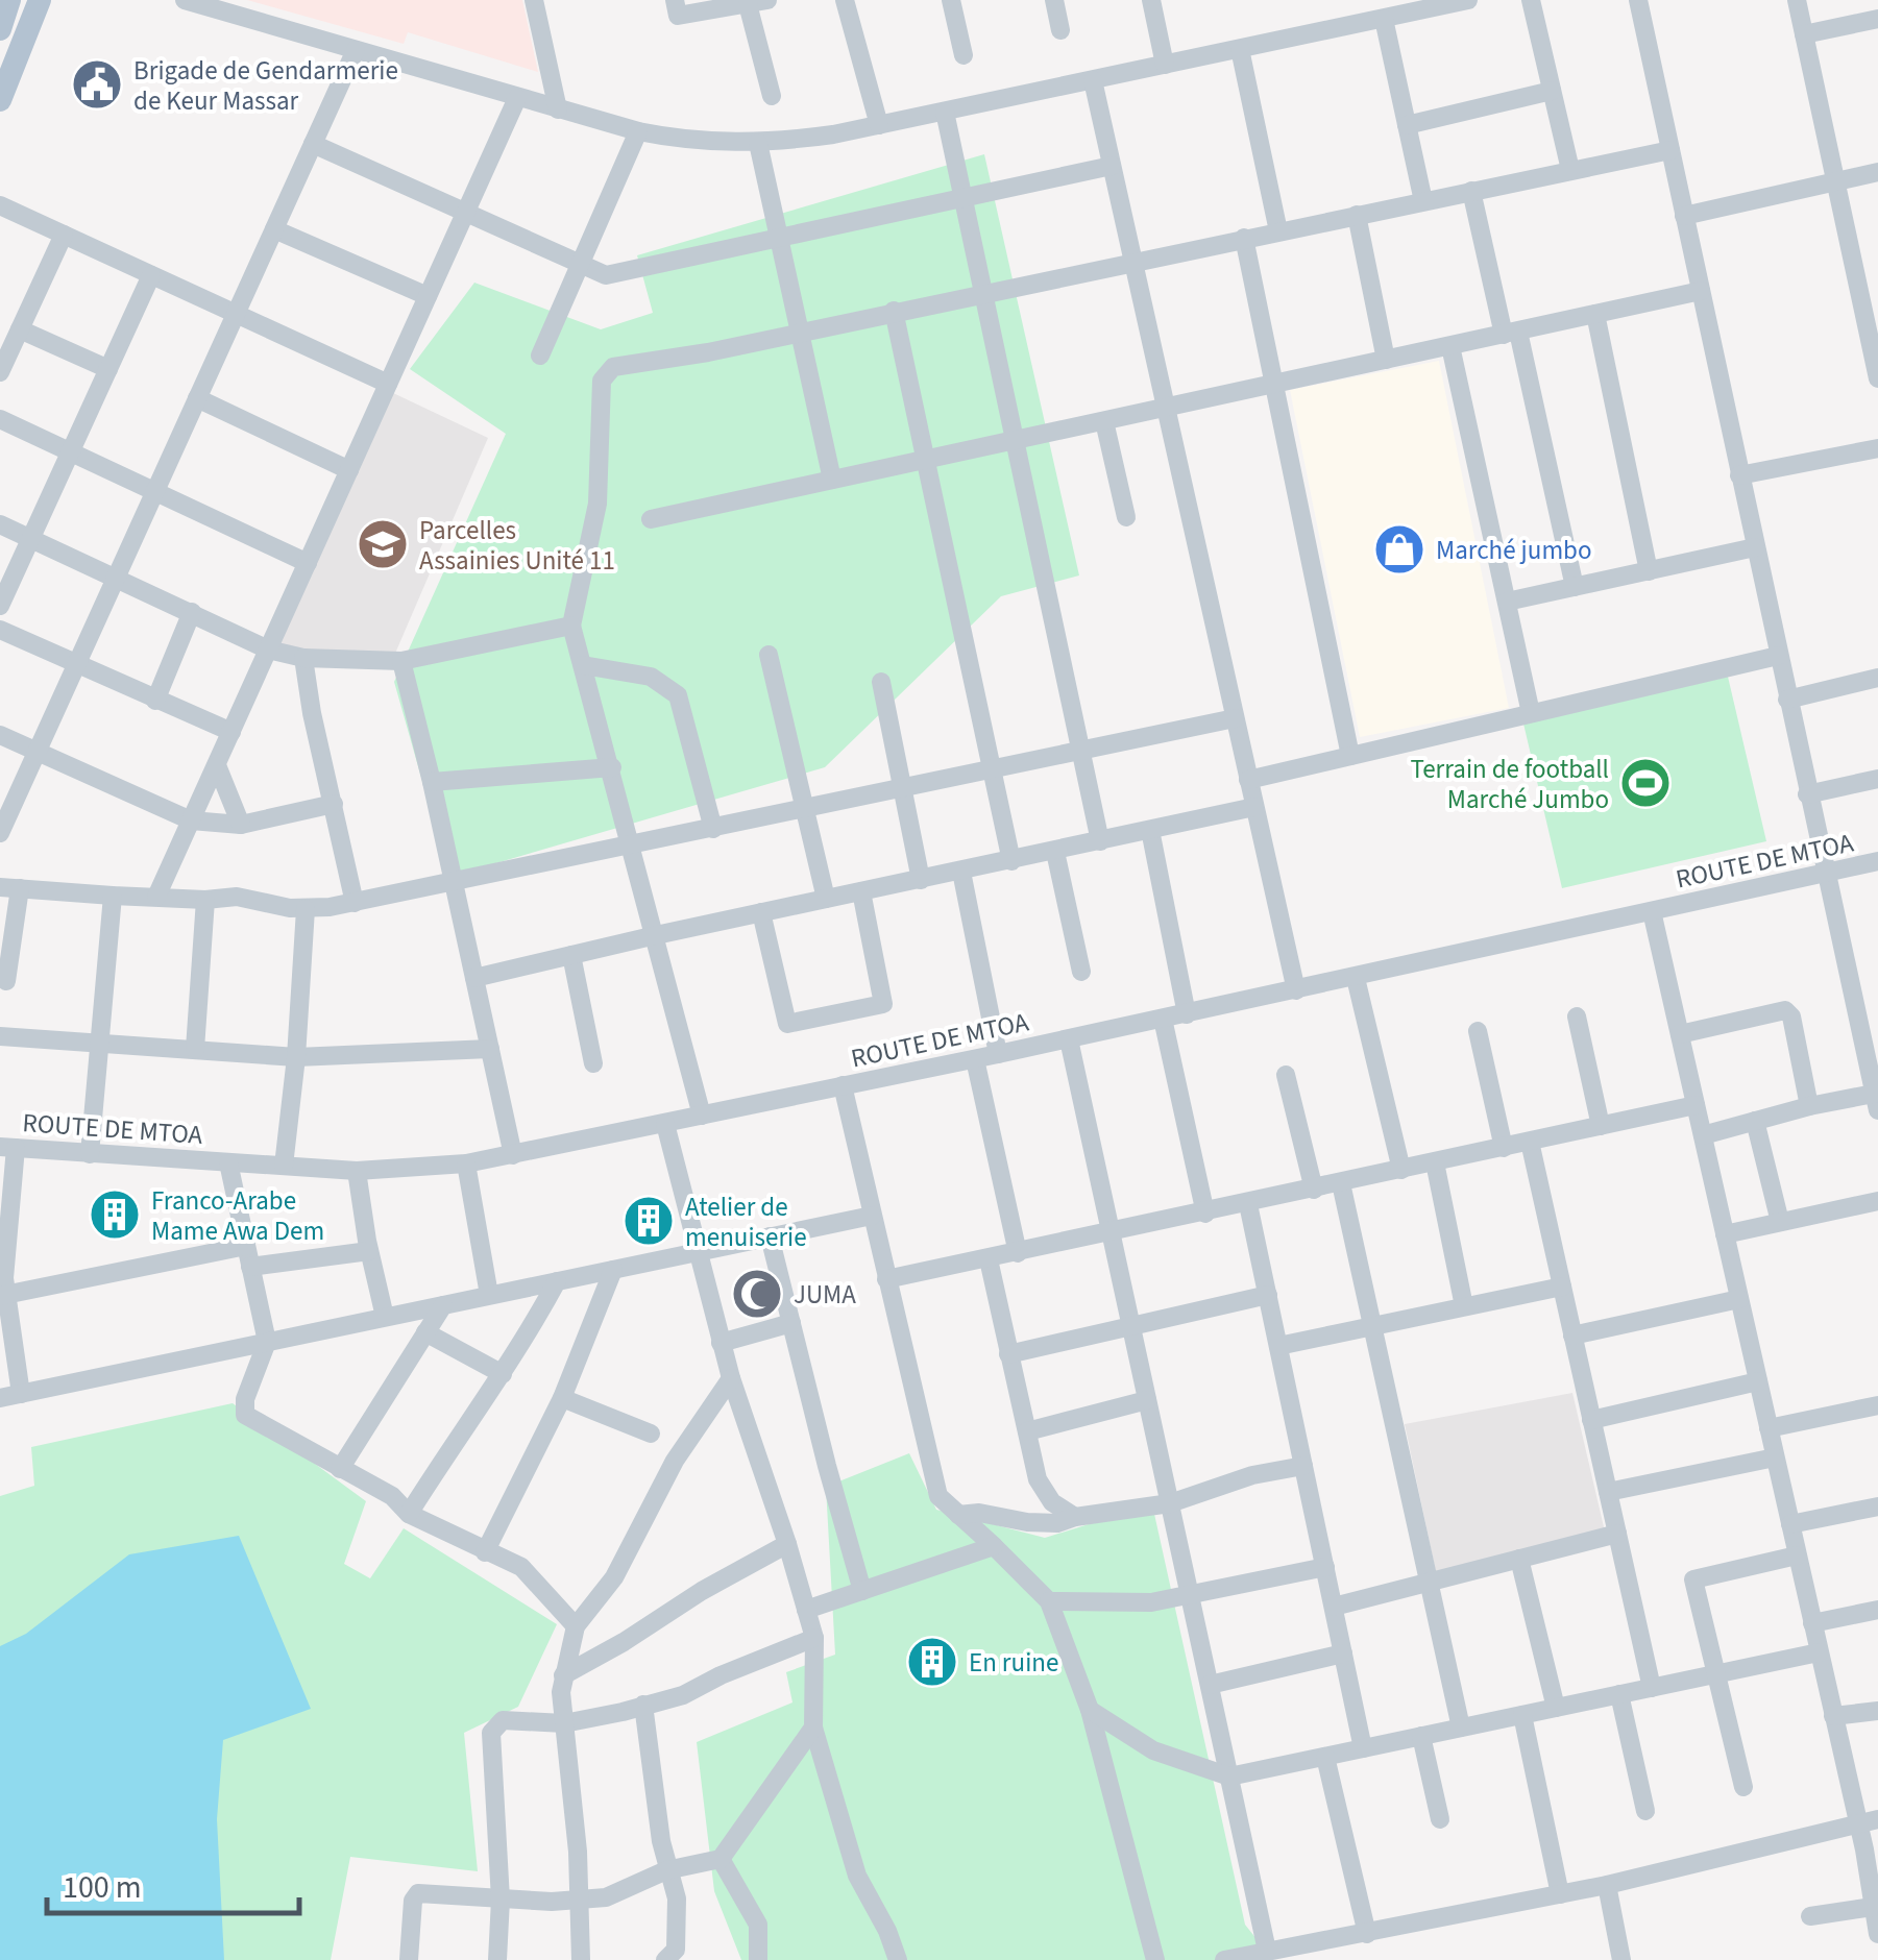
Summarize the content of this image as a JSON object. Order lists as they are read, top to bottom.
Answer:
{
  "streets": {
    "street": ["ROUTE DE MTOA"]
  },
  "places": {
    "public building": ["Brigade de Gendarmerie de Keur Massar"],
    "school or university": ["Parcelles Assainies Unité 11"],
    "shop": ["Marché jumbo"],
    "sports": ["Terrain de football Marché Jumbo"],
    "building": ["Franco-Arabe Mame Awa Dem", "Atelier de menuiserie", "En ruine"],
    "mosque": ["JUMA"]
  },
  "scale_bar": "100 m"
}
